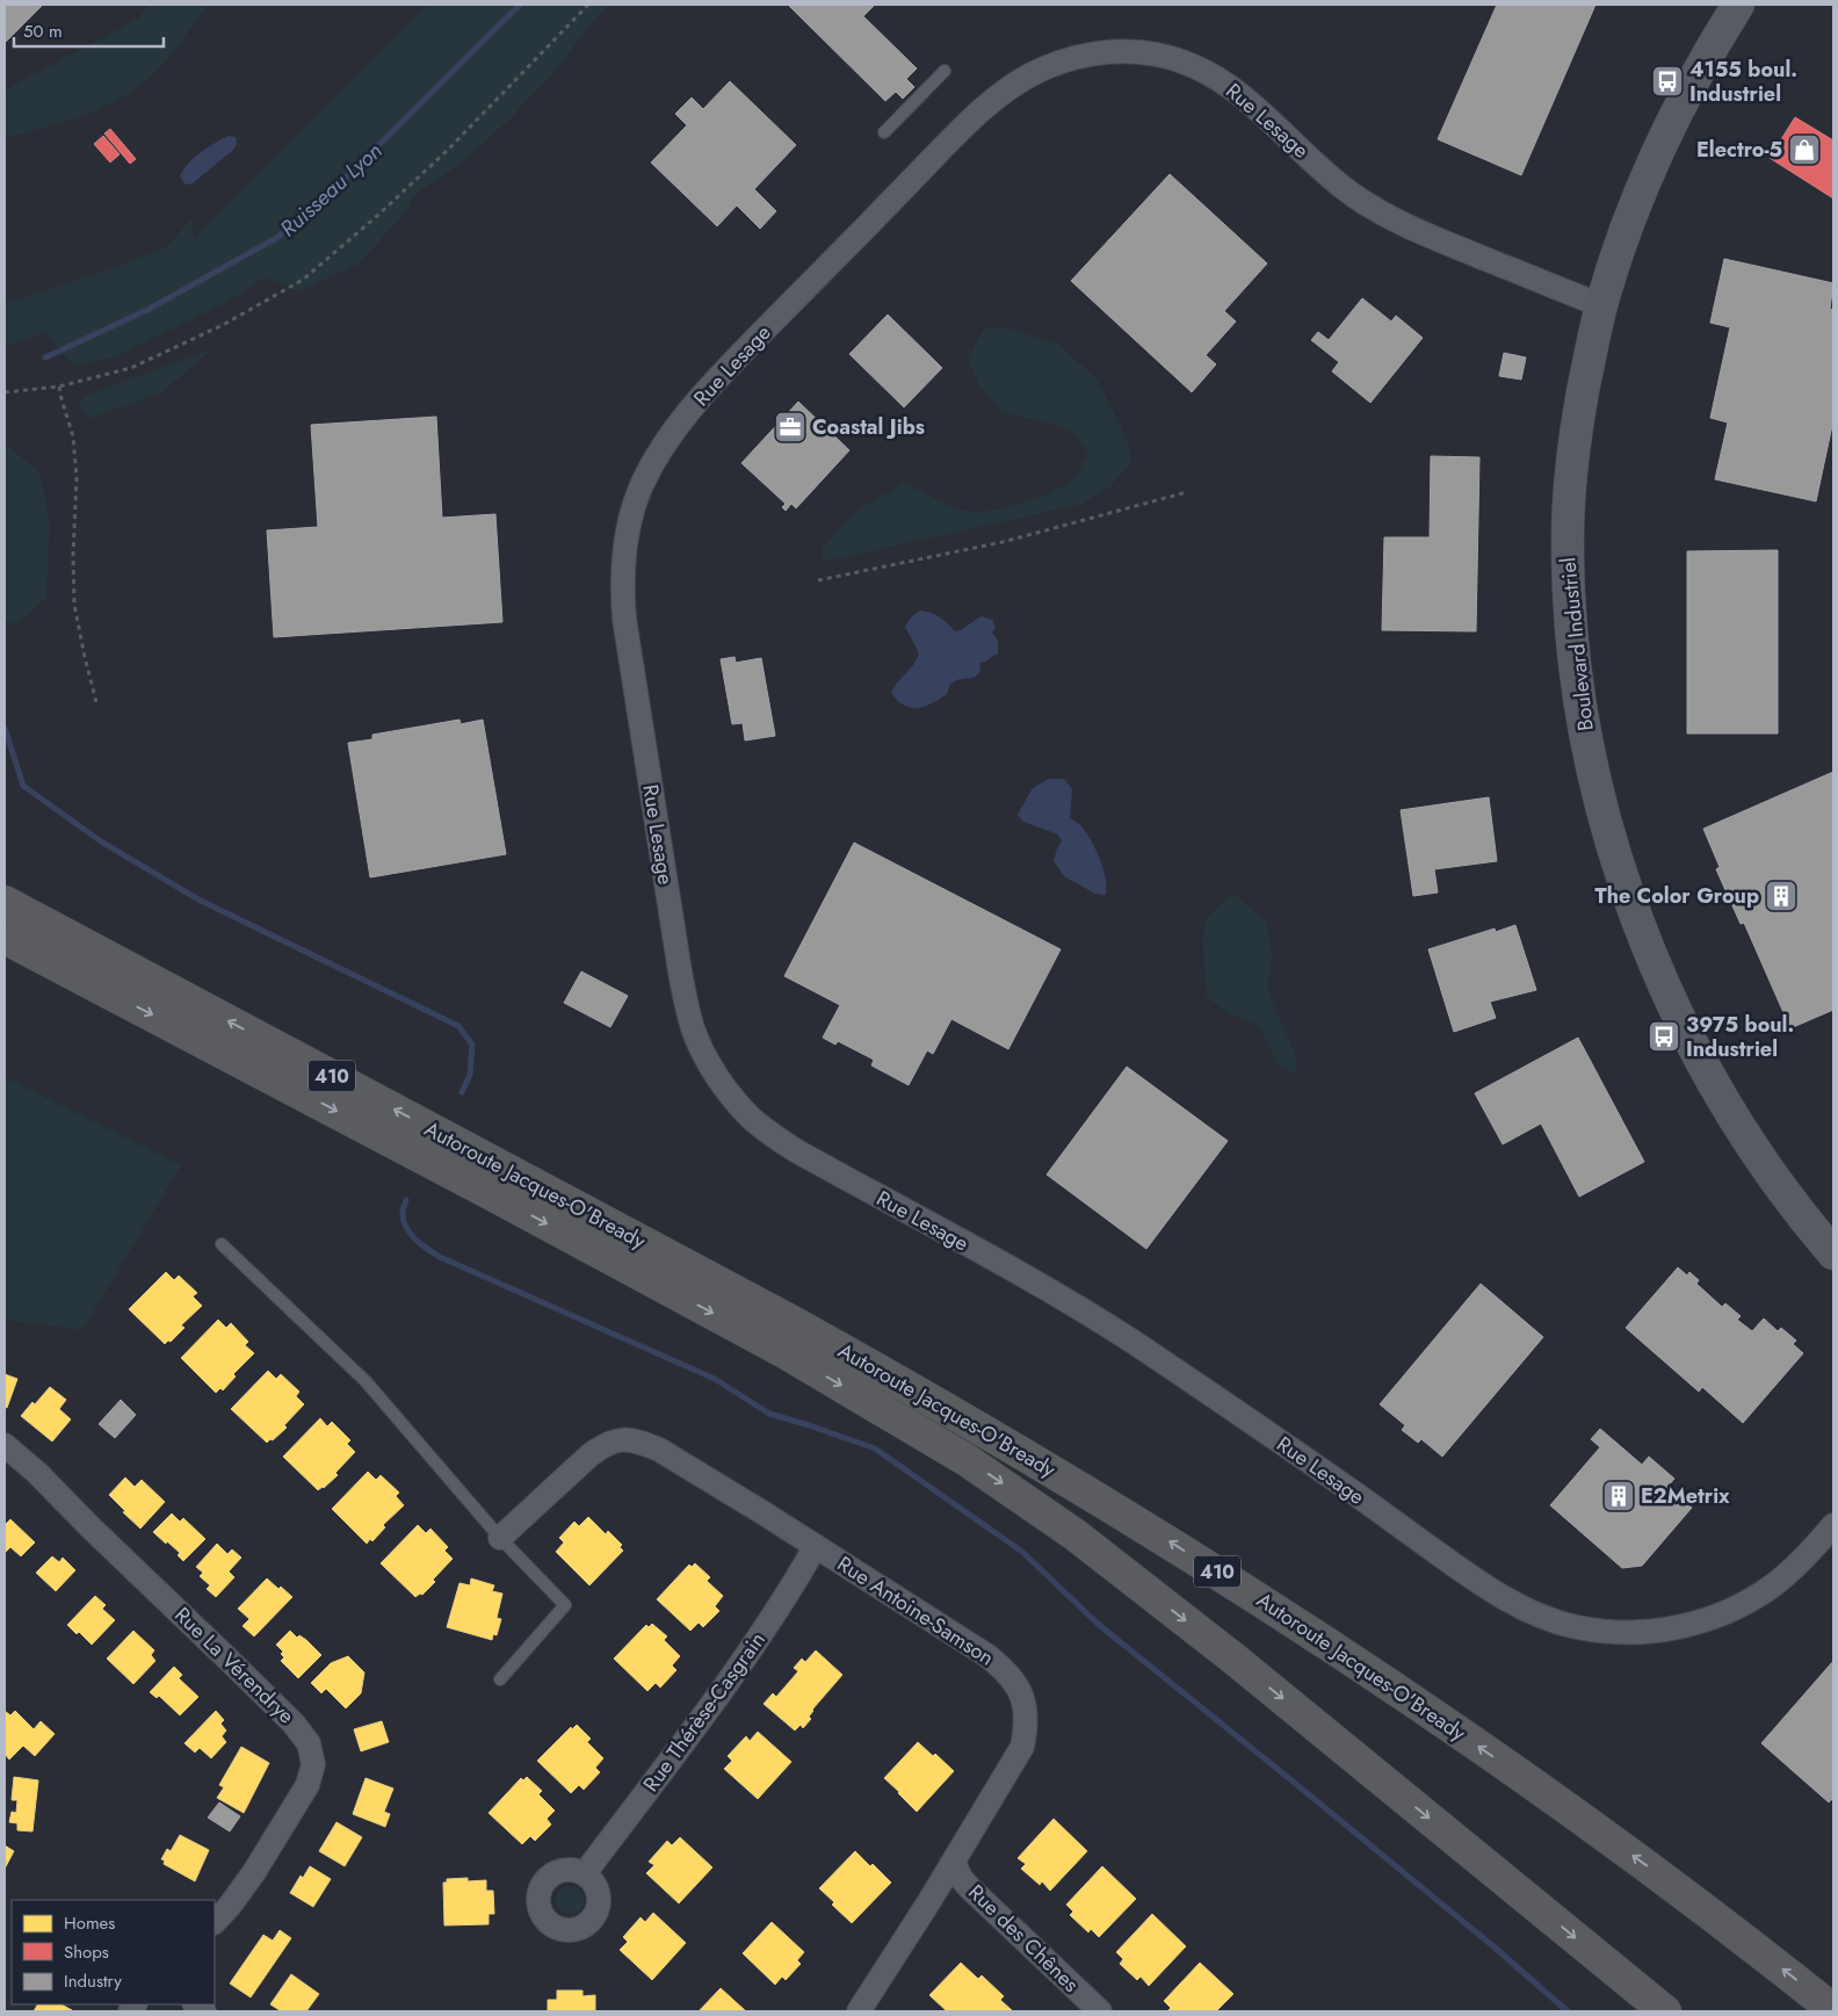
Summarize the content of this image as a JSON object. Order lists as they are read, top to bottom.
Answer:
{
  "streets": {
    "highway": ["410", "Autoroute Jacques-O'Bready"],
    "main road": ["Boulevard Industriel"],
    "street": [
      "Rue Lesage",
      "Rue Antoine-Samson",
      "Rue La Vérendrye",
      "Rue Thérèse-Casgrain",
      "Rue des Chênes"
    ]
  },
  "crossings": [
    ["Rue Lesage", "Boulevard Industriel"],
    ["Rue Antoine-Samson", "Rue Thérèse-Casgrain"],
    ["Rue Antoine-Samson", "Rue des Chênes"]
  ],
  "water": ["Ruisseau Lyon"],
  "places": {
    "bus stop": ["4155 boul. Industriel", "3975 boul. Industriel"],
    "shop": ["Electro-5"],
    "office": ["Coastal Jibs"],
    "building": ["The Color Group", "E2Metrix"]
  },
  "legend": ["Homes", "Shops", "Industry"],
  "scale_bar": "50 m"
}
